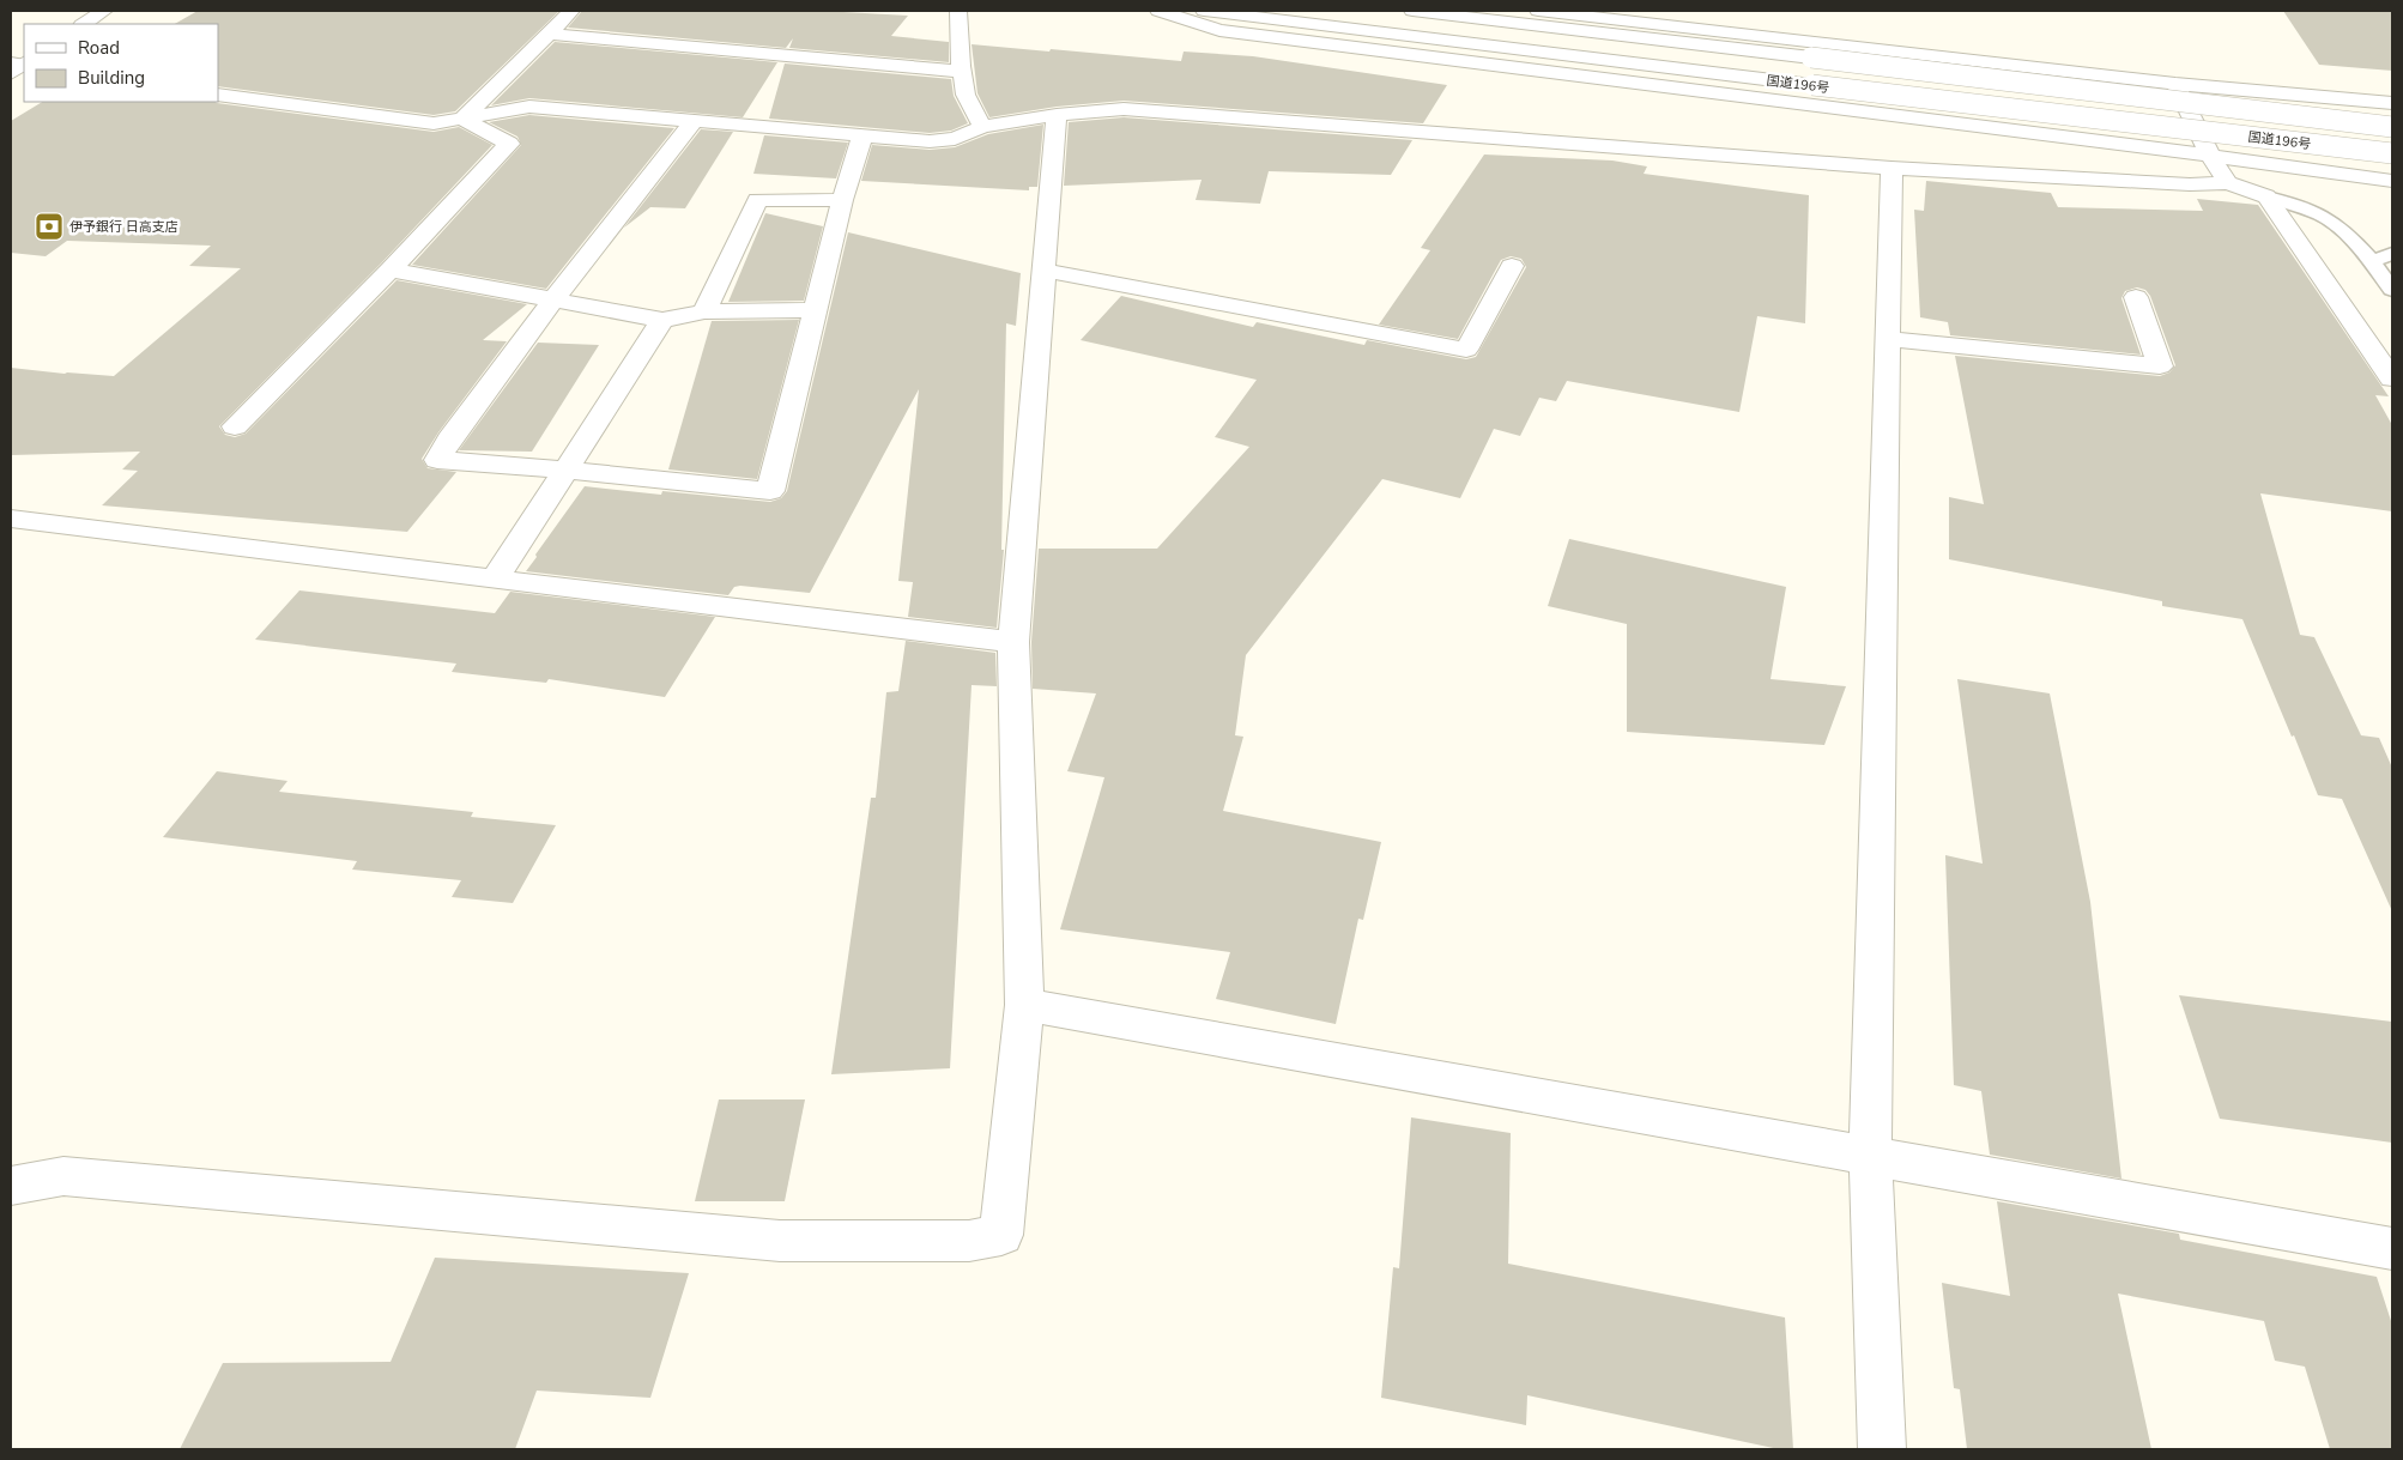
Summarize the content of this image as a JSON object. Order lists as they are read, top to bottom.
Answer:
{
  "streets": {
    "main road": ["国道196号"]
  },
  "places": {
    "bank": ["伊予銀行 日高支店"]
  },
  "legend": ["Road", "Building"]
}
